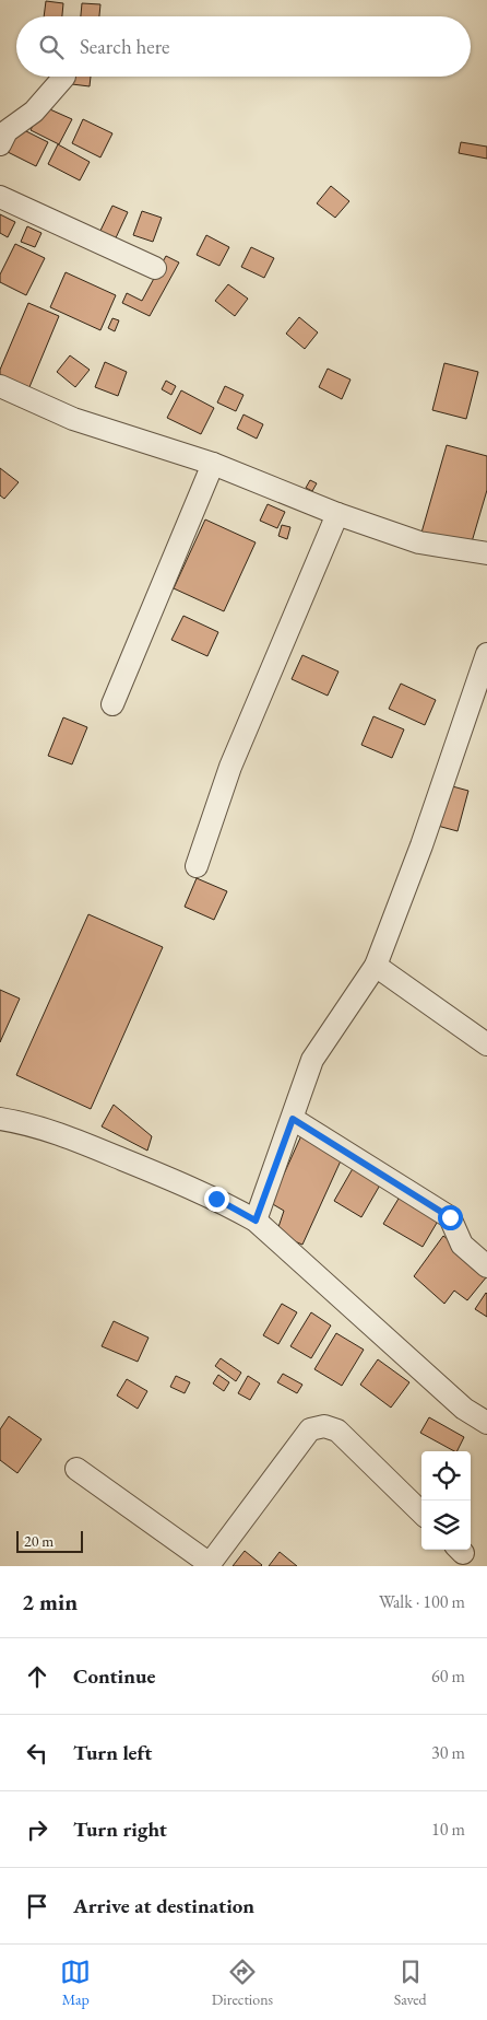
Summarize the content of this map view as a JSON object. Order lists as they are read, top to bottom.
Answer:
{
  "scale_bar": "20 m",
  "page": {
    "search": "Search here",
    "scale": "20 m",
    "heading": ["2 min", "Walk · 100 m"],
    "list": [
      ["Continue", "60 m"],
      ["Turn left", "30 m"],
      ["Turn right", "10 m"],
      "Arrive at destination"
    ],
    "nav": ["Map", "Directions", "Saved"]
  }
}
